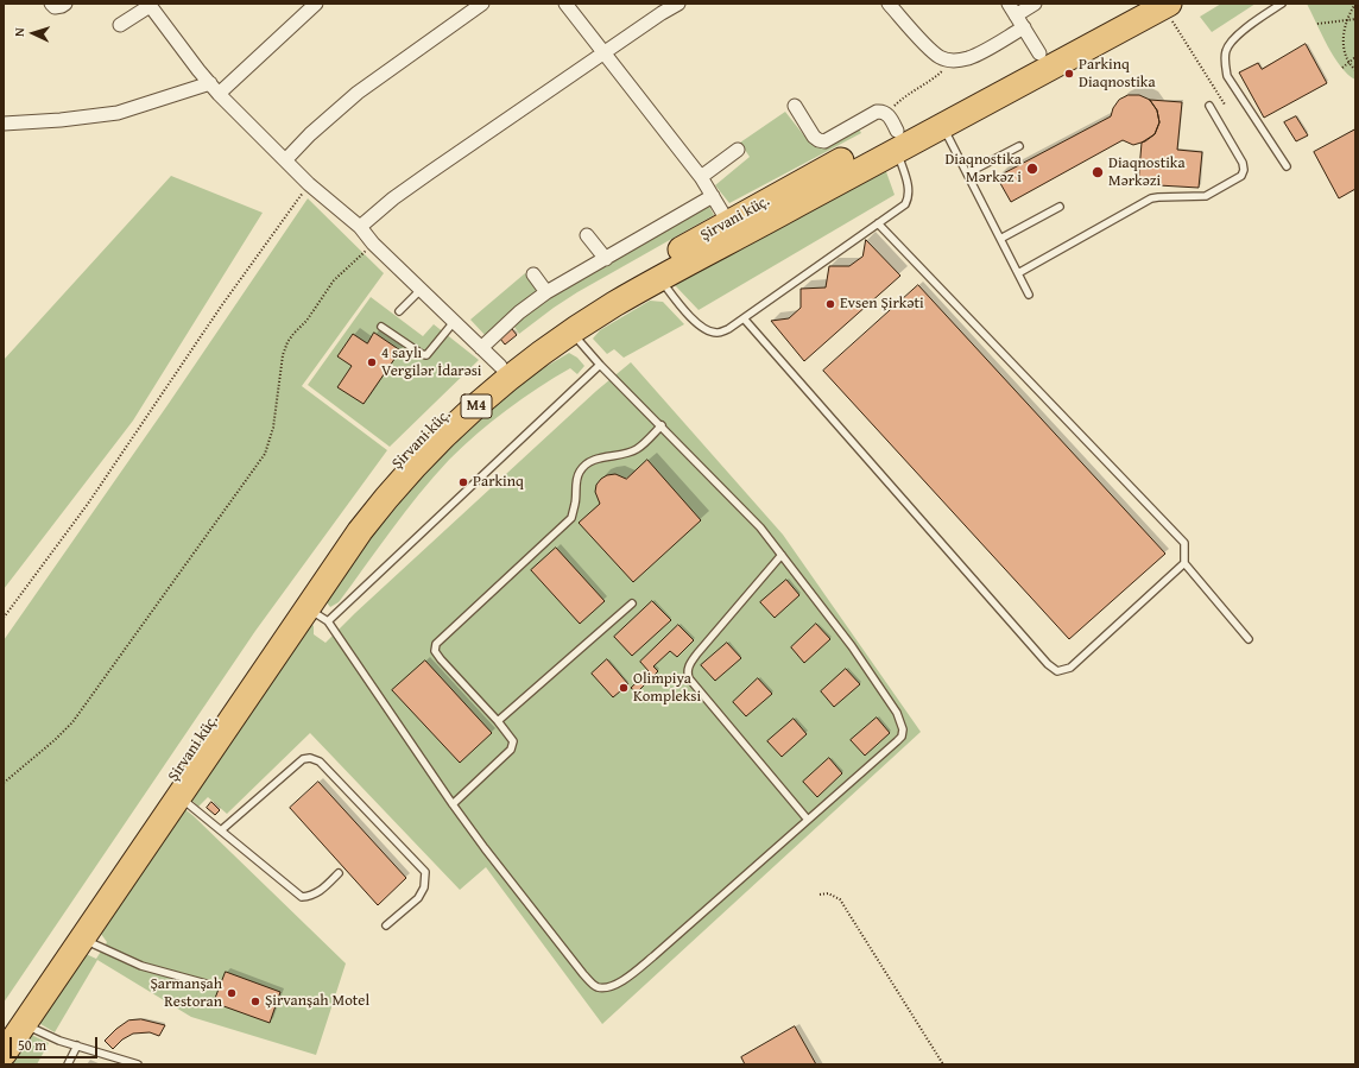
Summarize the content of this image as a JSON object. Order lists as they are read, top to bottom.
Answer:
{
  "streets": {
    "highway": ["Şirvani küç.", "M4"]
  },
  "crossings": [
    ["Şirvani küç.", "M4"]
  ],
  "places": [
    "Parkinq Diaqnostika",
    "Diaqnostika Mərkəz i",
    "Diaqnostika Mərkəzi",
    "Evsen Şirkəti",
    "4 saylı Vergilər İdarəsi",
    "Parkinq",
    "Olimpiya Kompleksi",
    "Şarmanşah Restoran",
    "Şirvanşah Motel"
  ],
  "scale_bar": "50 m",
  "north": "left"
}
